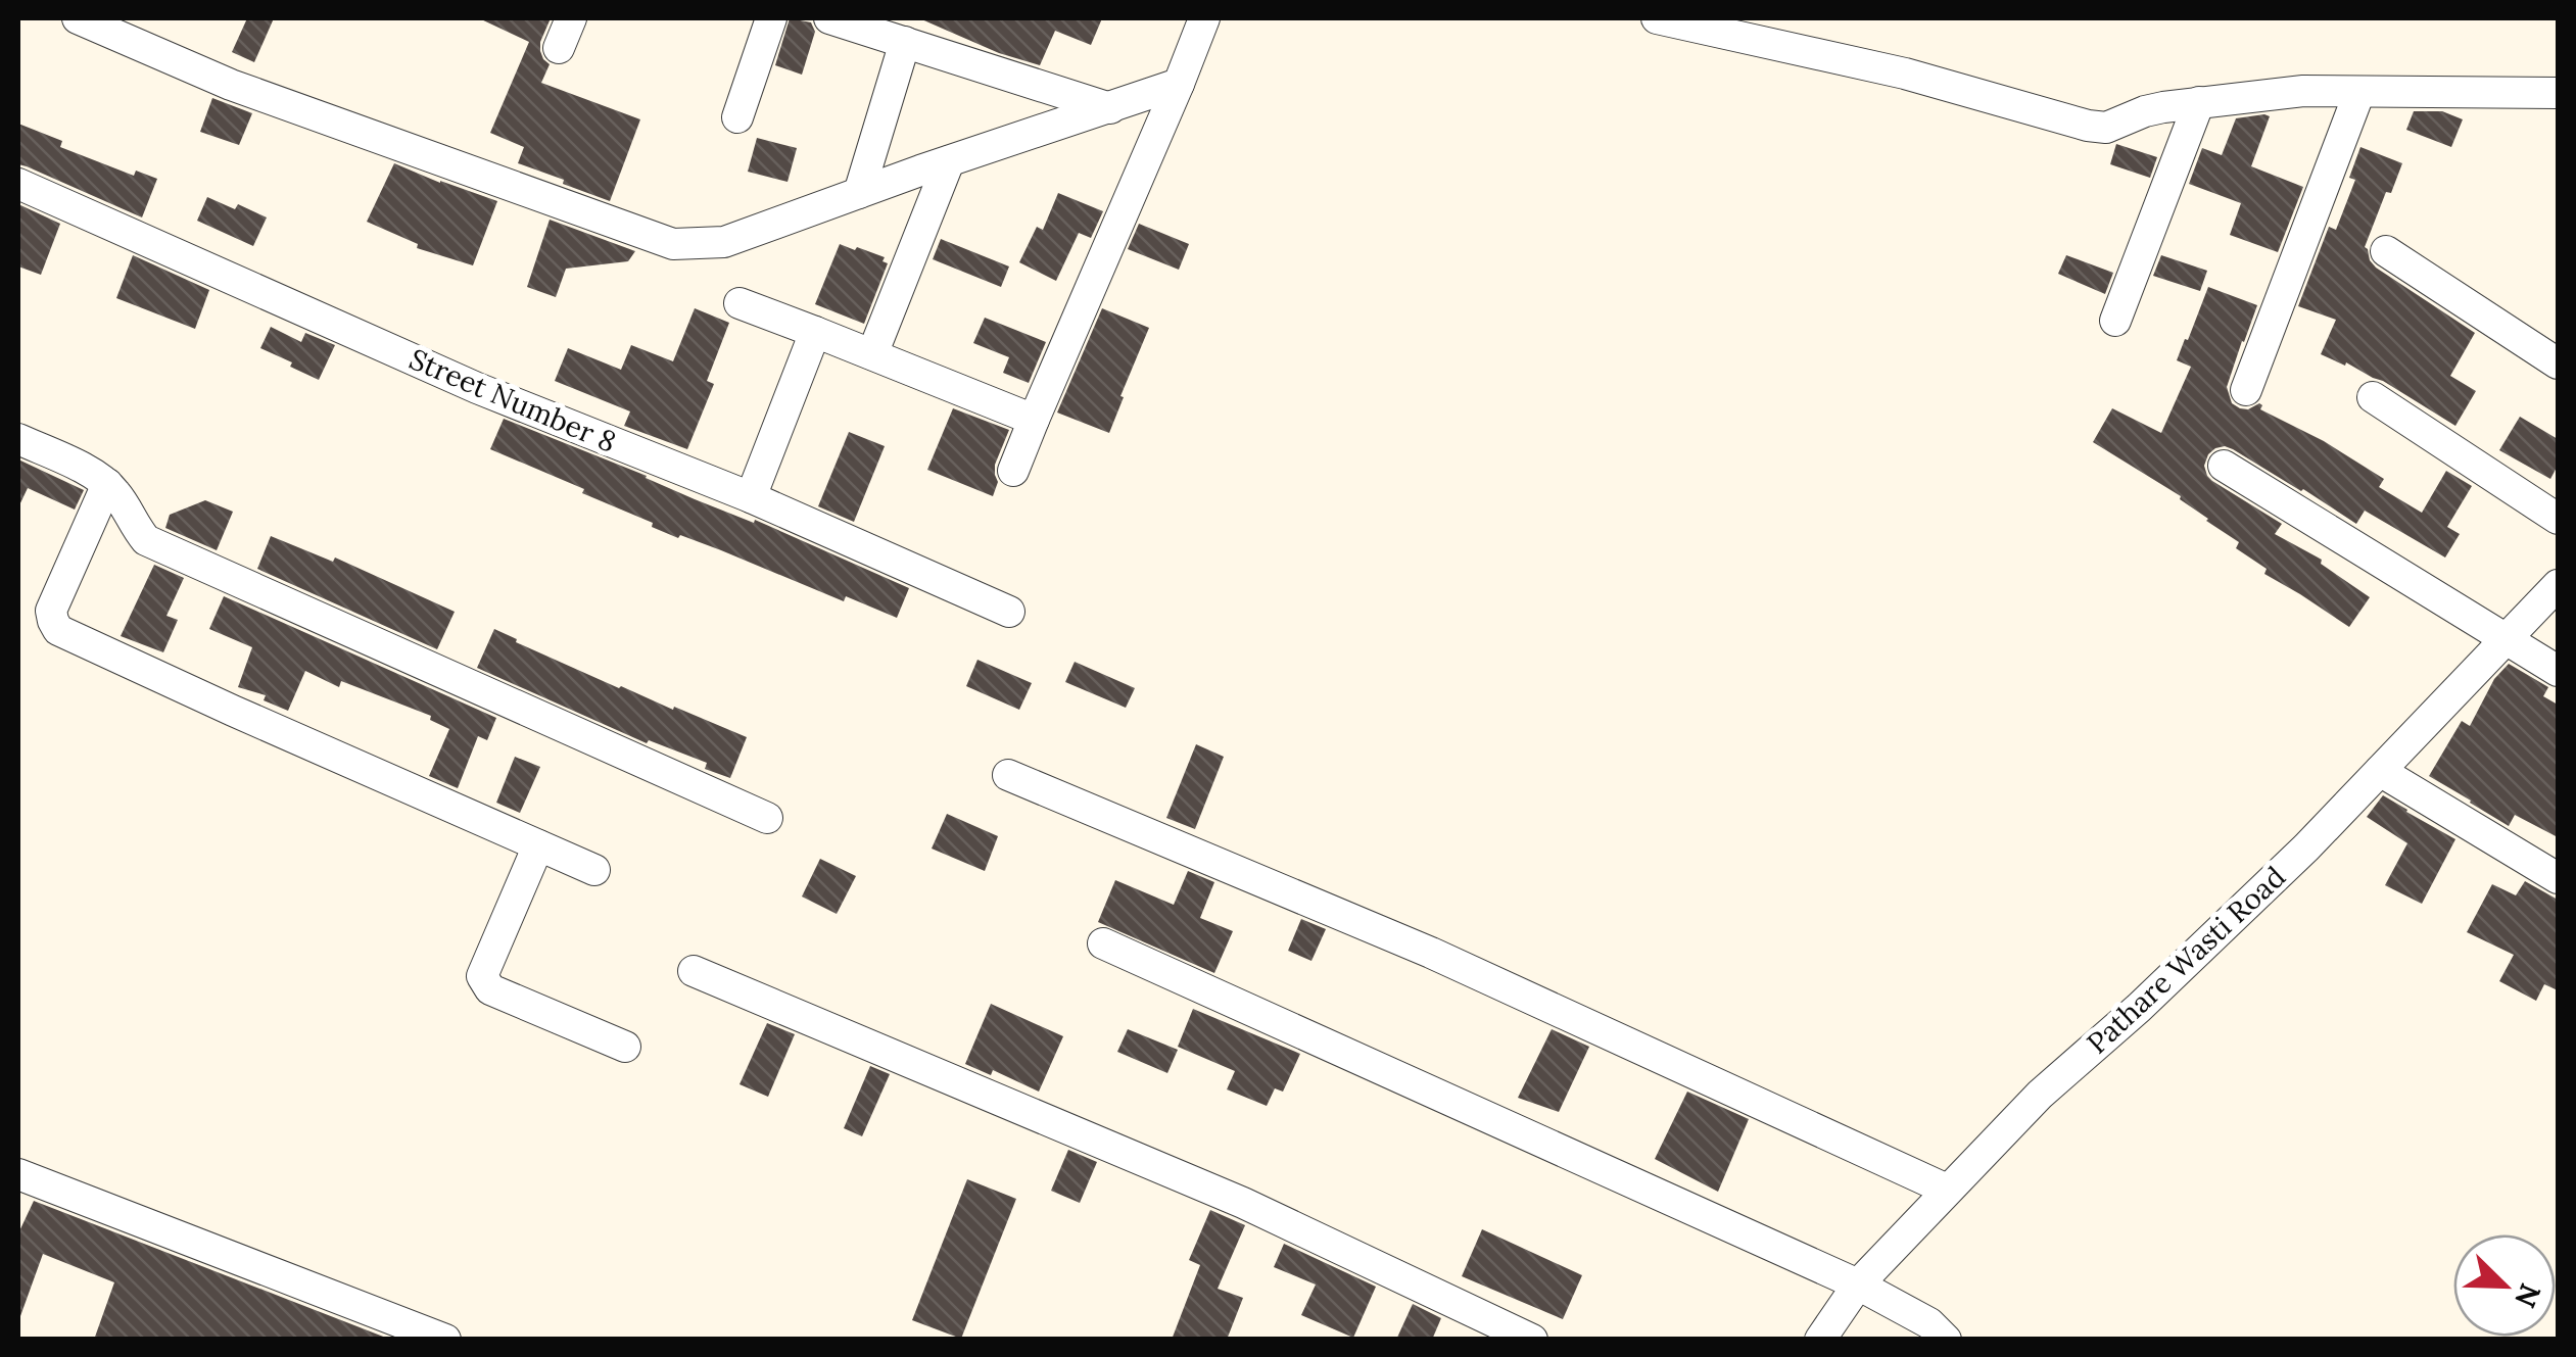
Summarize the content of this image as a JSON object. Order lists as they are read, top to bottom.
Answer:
{
  "streets": {
    "street": ["Street Number 8", "Pathare Wasti Road"]
  },
  "north": "bottom right"
}
